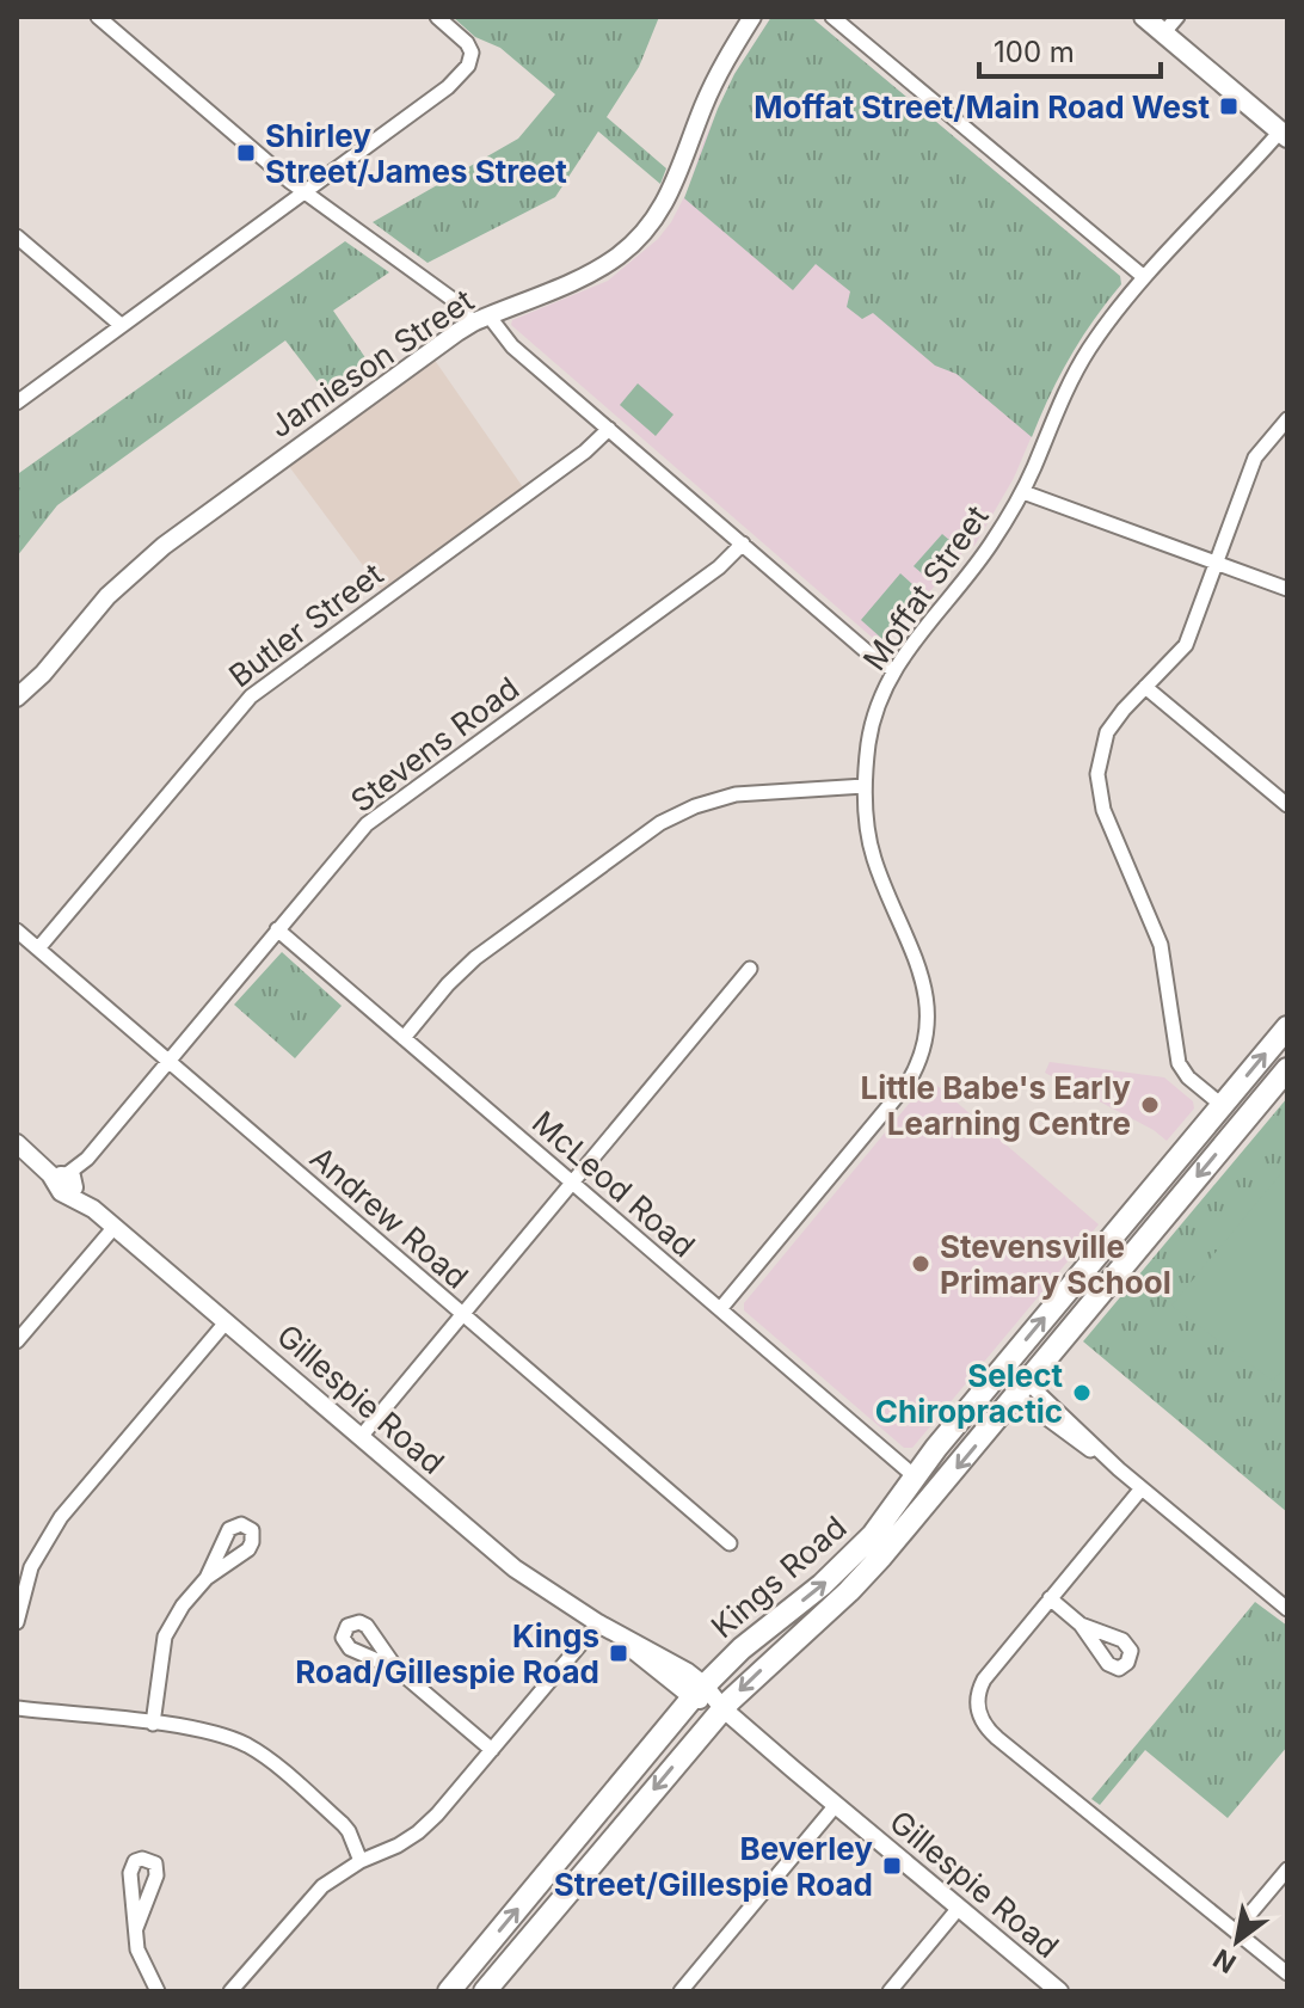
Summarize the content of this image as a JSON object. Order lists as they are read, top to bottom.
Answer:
{
  "streets": {
    "main road": ["Kings Road"],
    "street": [
      "Jamieson Street",
      "Moffat Street",
      "Butler Street",
      "Stevens Road",
      "McLeod Road",
      "Andrew Road",
      "Gillespie Road"
    ]
  },
  "crossings": [
    ["Moffat Street", "McLeod Road"],
    ["Butler Street", "Andrew Road"],
    ["Stevens Road", "McLeod Road"],
    ["Stevens Road", "Andrew Road"],
    ["Stevens Road", "Gillespie Road"],
    ["McLeod Road", "Kings Road"],
    ["Gillespie Road", "Kings Road"]
  ],
  "places": {
    "transit": [
      "Moffat Street/Main Road West",
      "Shirley Street/James Street",
      "Kings Road/Gillespie Road",
      "Beverley Street/Gillespie Road"
    ],
    "other": ["Little Babe's Early Learning Centre", "Stevensville Primary School", "Select Chiropractic"]
  },
  "scale_bar": "100 m",
  "north": "bottom left"
}
